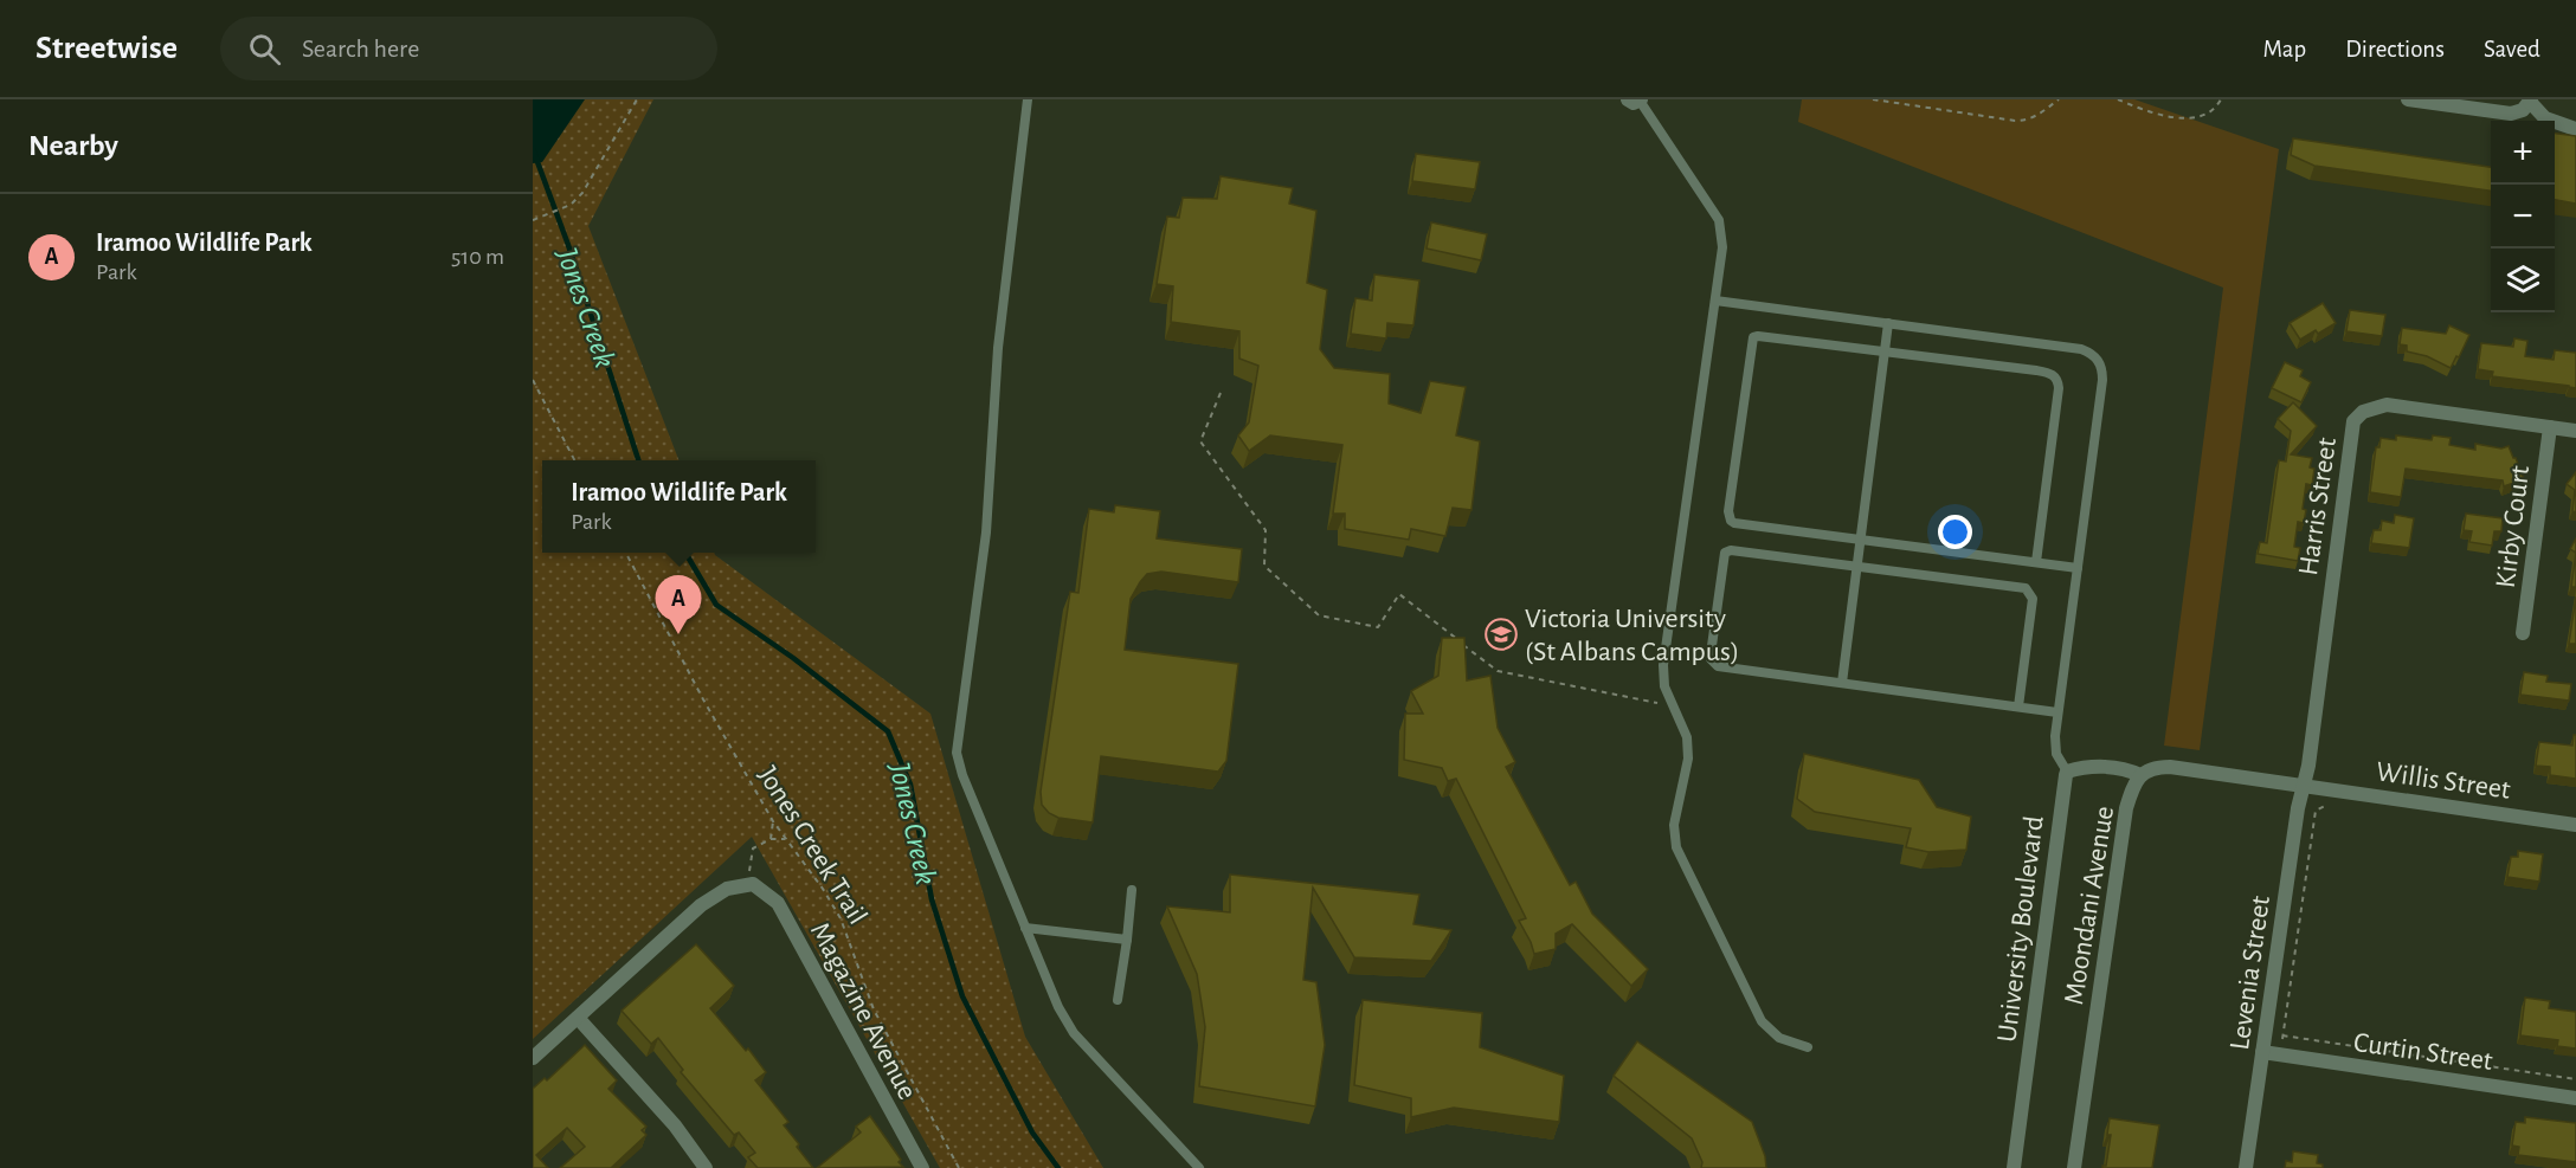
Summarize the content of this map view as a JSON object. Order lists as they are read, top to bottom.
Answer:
{
  "streets": {
    "street": [
      "Harris Street",
      "Kirby Court",
      "Willis Street",
      "Moondani Avenue",
      "University Boulevard",
      "Levenia Street",
      "Magazine Avenue",
      "Curtin Street"
    ],
    "path": ["Jones Creek Trail"]
  },
  "crossings": [
    ["Harris Street", "Kirby Court"],
    ["Harris Street", "Willis Street"],
    ["Harris Street", "Moondani Avenue"],
    ["Harris Street", "Levenia Street"],
    ["Willis Street", "Moondani Avenue"],
    ["Willis Street", "Levenia Street"],
    ["Moondani Avenue", "Levenia Street"],
    ["Levenia Street", "Curtin Street"]
  ],
  "water": ["Jones Creek"],
  "places": {
    "school or university": ["Victoria University (St Albans Campus)"]
  },
  "page": {
    "header": "Streetwise",
    "search": "Search here",
    "nav": ["Map", "Directions", "Saved"],
    "heading": "Nearby",
    "map_buttons": ["+", "−"],
    "list": [
      {
        "mark": "A",
        "name": "Iramoo Wildlife Park",
        "note": "Park",
        "value": "510 m"
      }
    ],
    "popup": ["Iramoo Wildlife Park", "Park"],
    "pins": "A"
  }
}
